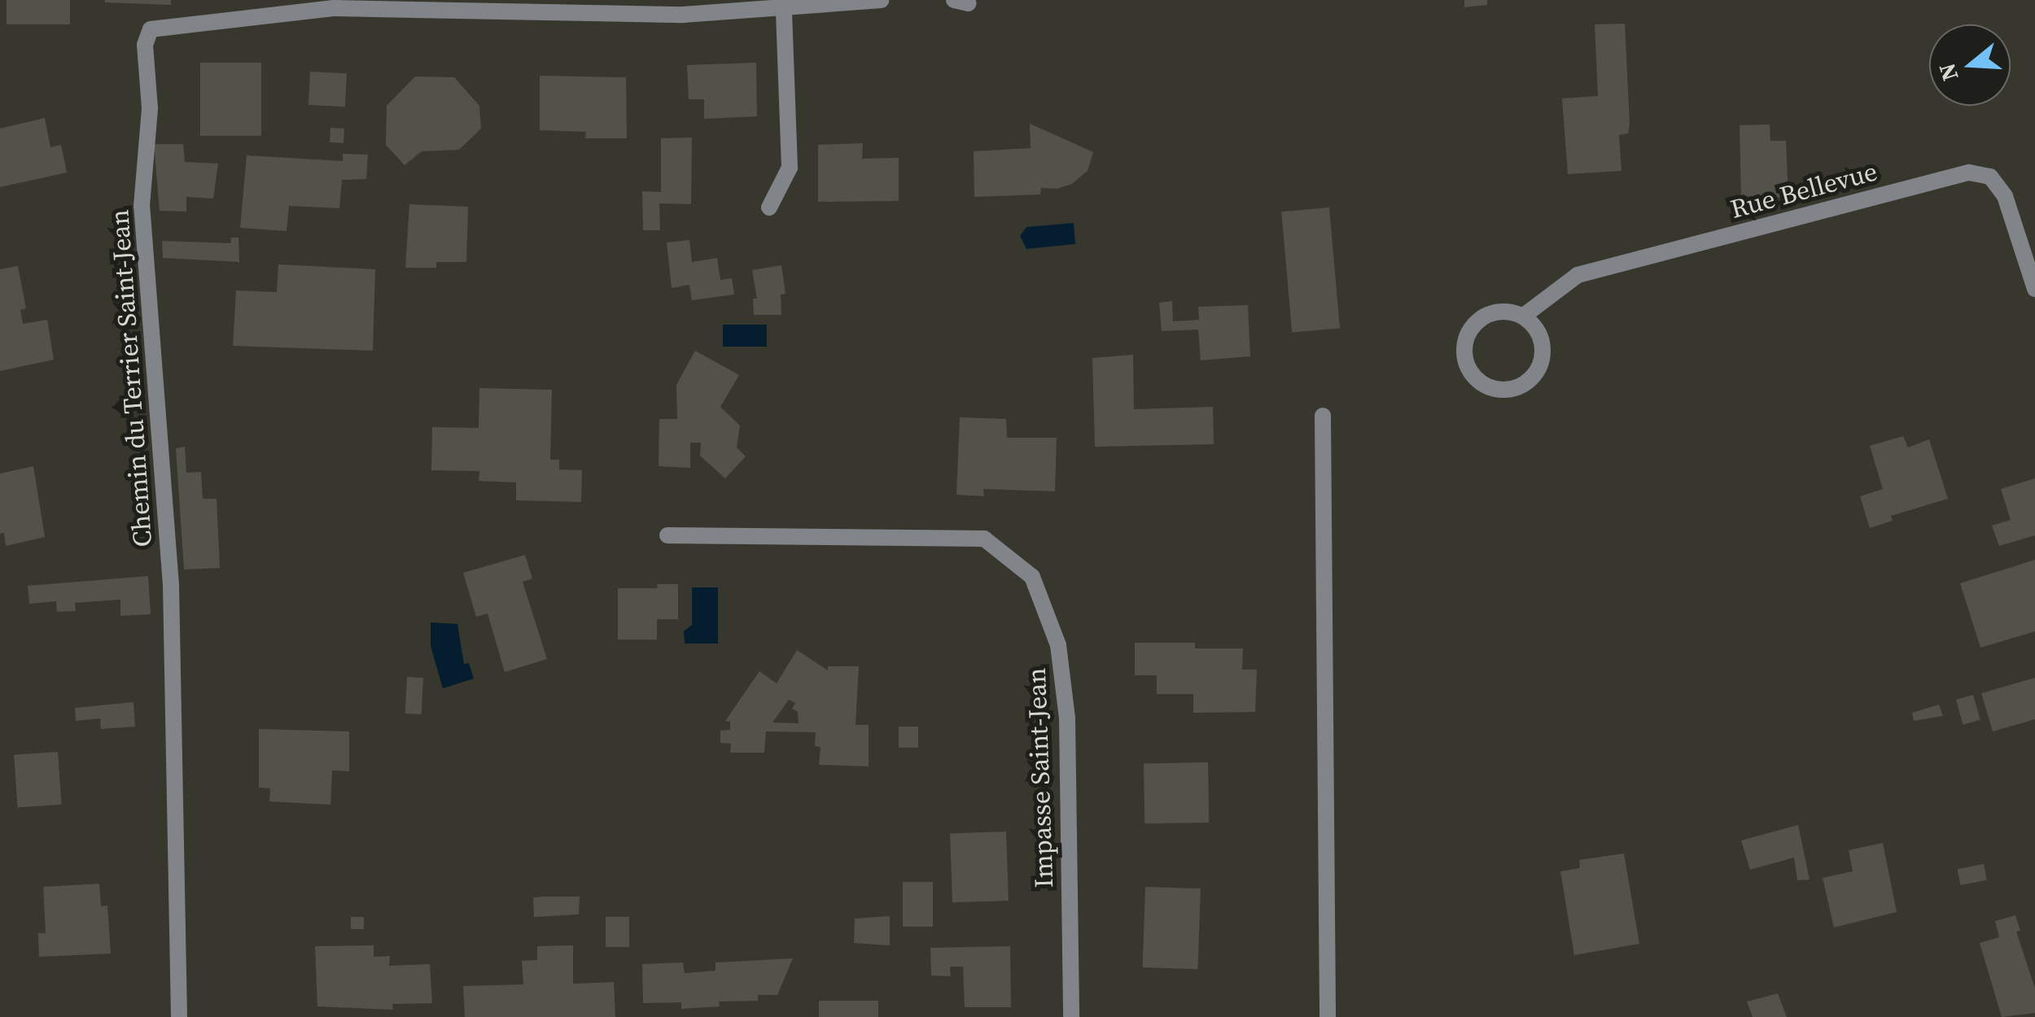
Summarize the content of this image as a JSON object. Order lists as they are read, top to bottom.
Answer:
{
  "streets": {
    "street": ["Rue Bellevue", "Chemin du Terrier Saint-Jean", "Impasse Saint-Jean"]
  },
  "north": "left"
}
